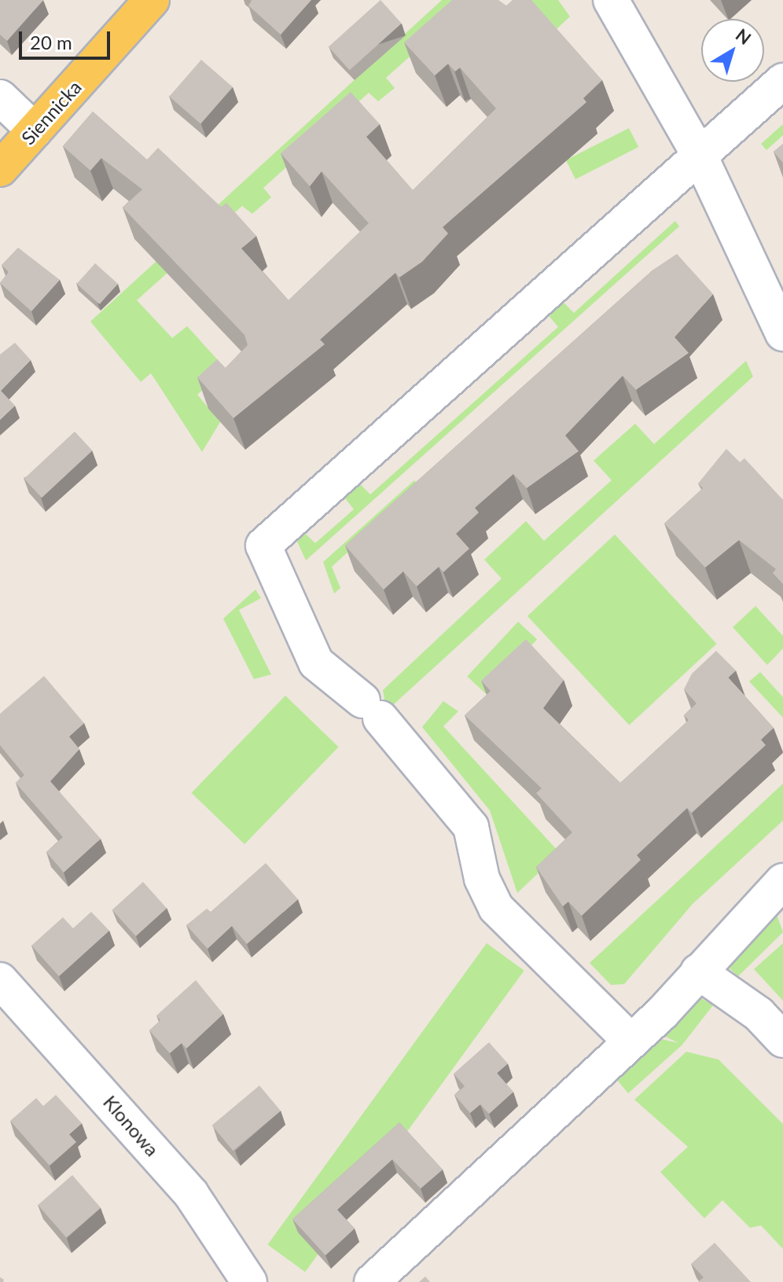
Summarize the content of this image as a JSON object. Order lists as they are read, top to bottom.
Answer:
{
  "streets": {
    "main road": ["Siennicka"],
    "street": ["Klonowa"]
  },
  "scale_bar": "20 m",
  "north": "top right"
}
